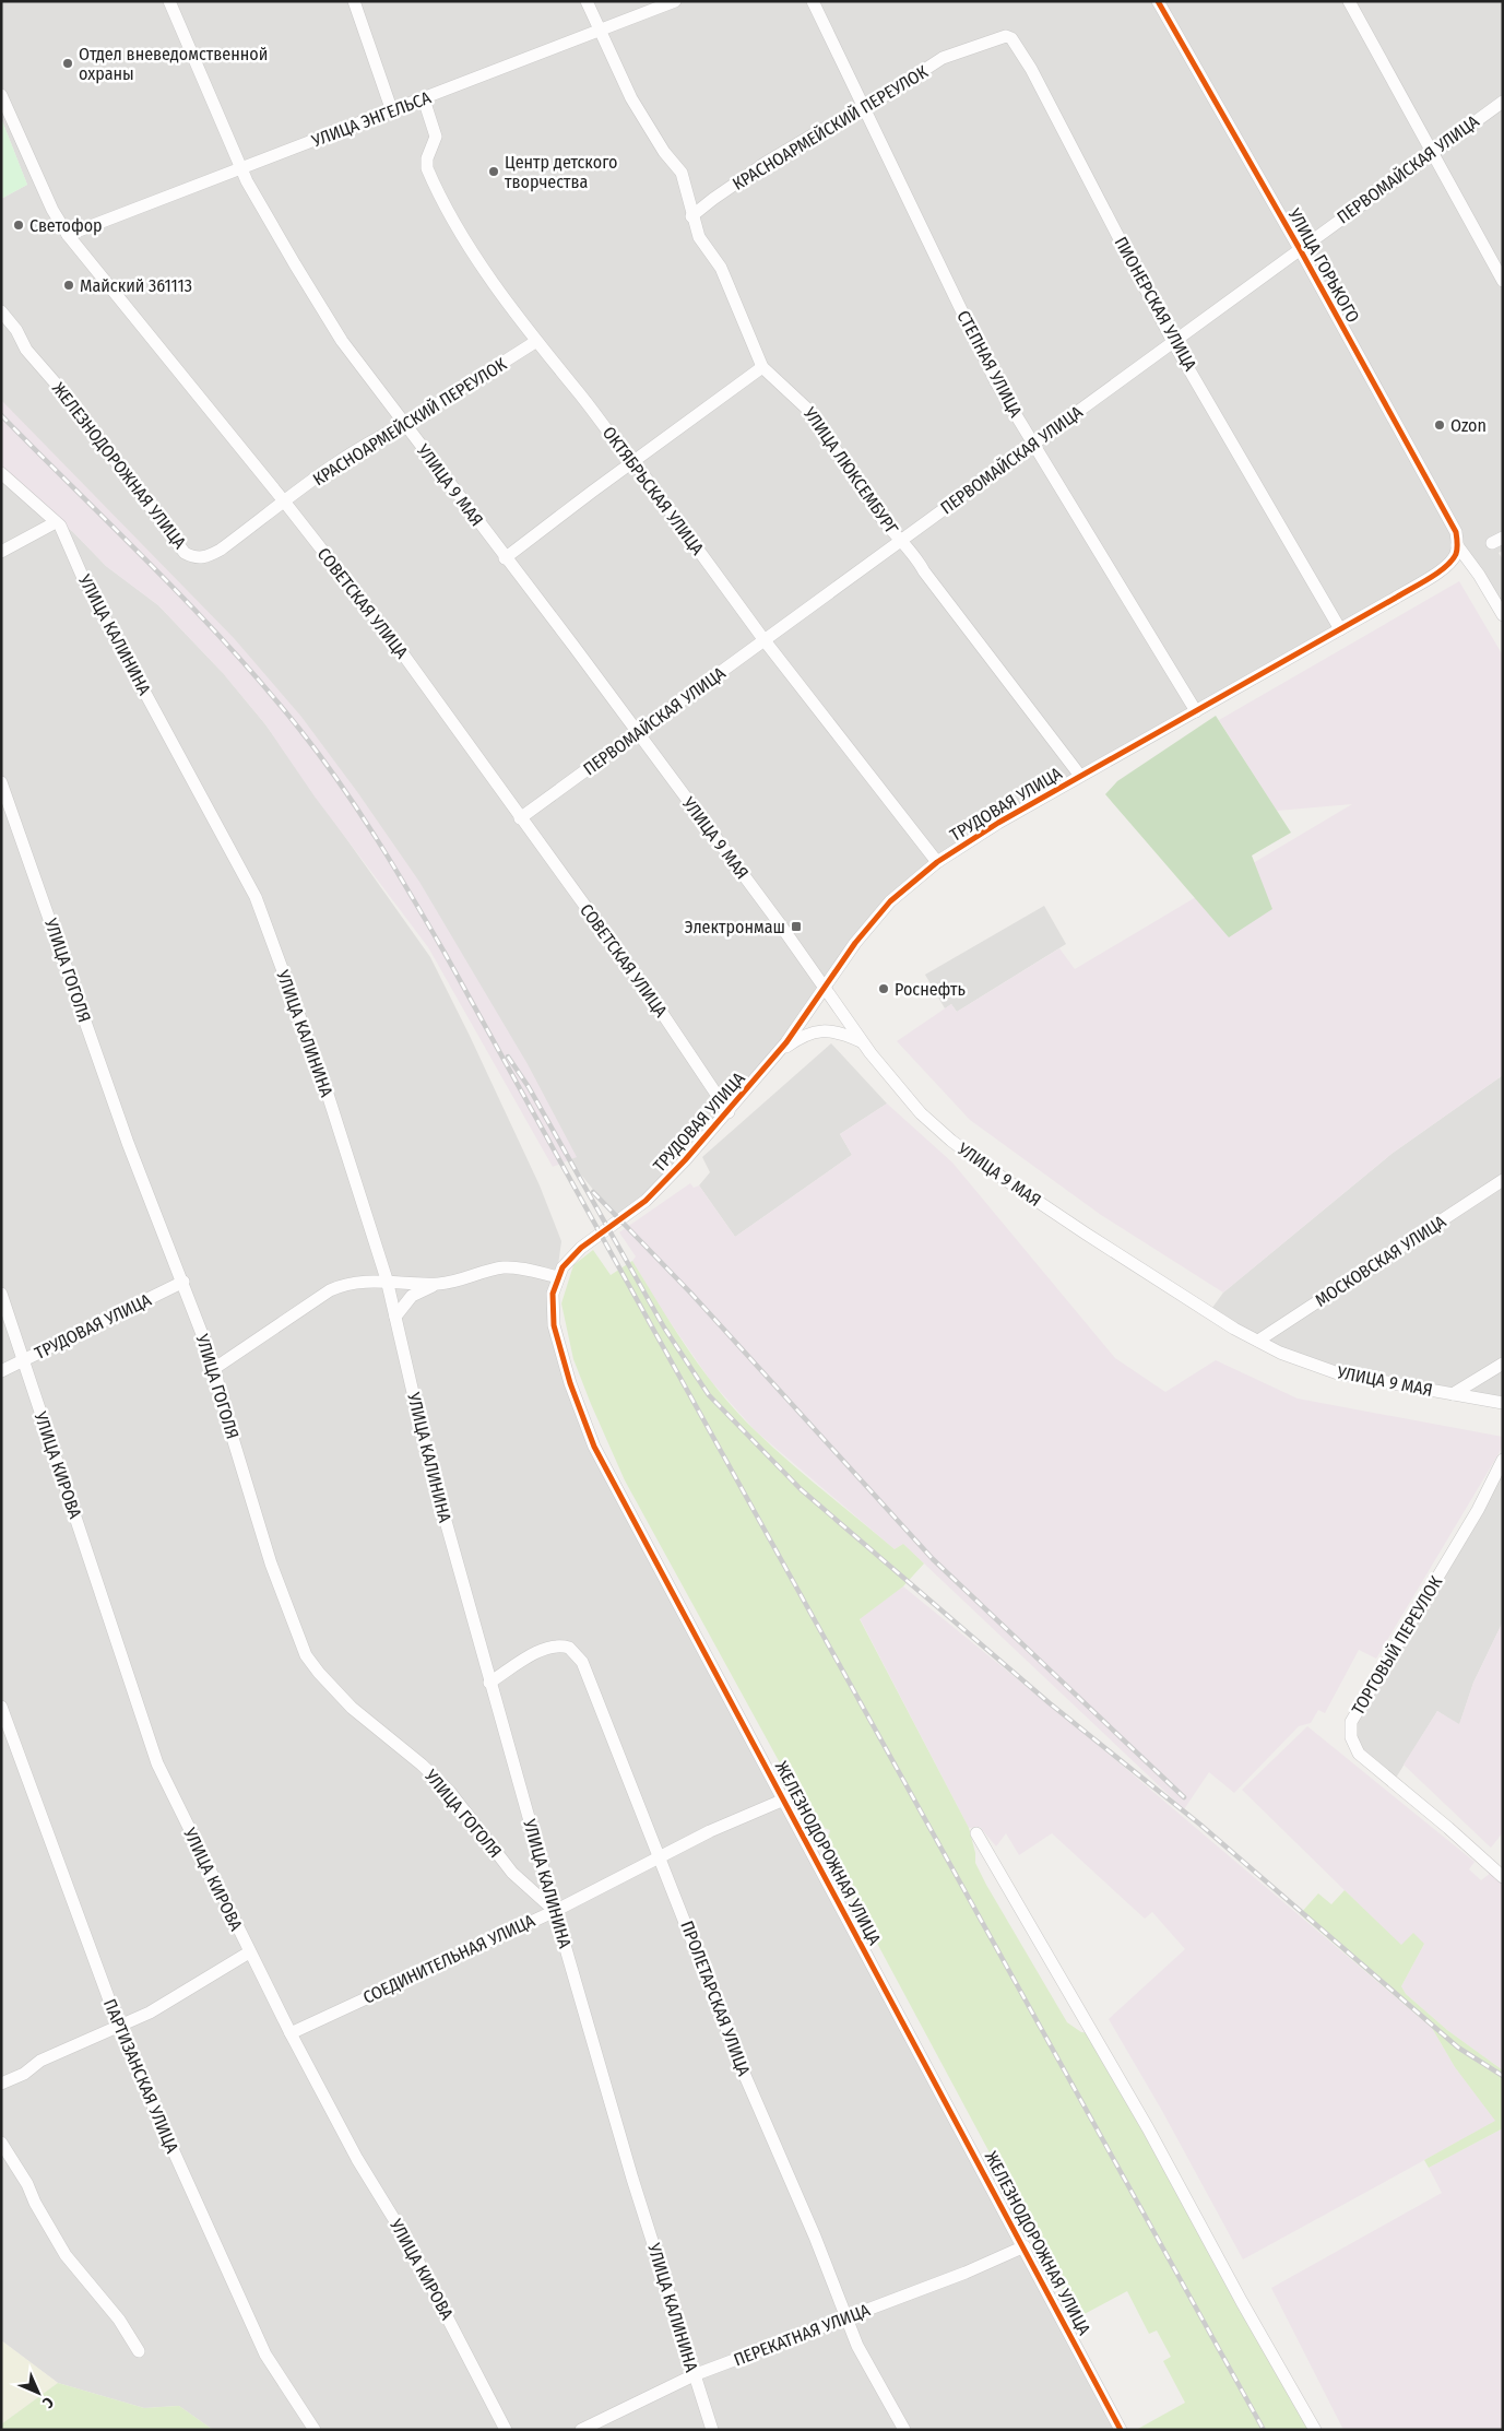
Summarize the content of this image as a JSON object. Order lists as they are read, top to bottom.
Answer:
{
  "streets": {
    "street": [
      "УЛИЦА ЭНГЕЛЬСА",
      "КРАСНОАРМЕЙСКИЙ ПЕРЕУЛОК",
      "ПЕРВОМАЙСКАЯ УЛИЦА",
      "УЛИЦА ГОРЬКОГО",
      "ПИОНЕРСКАЯ УЛИЦА",
      "СТЕПНАЯ УЛИЦА",
      "ЖЕЛЕЗНОДОРОЖНАЯ УЛИЦА",
      "УЛИЦА ЛЮКСЕМБУРГ",
      "УЛИЦА 9 МАЯ",
      "ОКТЯБРЬСКАЯ УЛИЦА",
      "СОВЕТСКАЯ УЛИЦА",
      "УЛИЦА КАЛИНИНА",
      "ТРУДОВАЯ УЛИЦА",
      "УЛИЦА ГОГОЛЯ",
      "МОСКОВСКАЯ УЛИЦА",
      "УЛИЦА КИРОВА",
      "ТОРГОВЫЙ ПЕРЕУЛОК",
      "СОЕДИНИТЕЛЬНАЯ УЛИЦА",
      "ПРОЛЕТАРСКАЯ УЛИЦА",
      "ПАРТИЗАНСКАЯ УЛИЦА",
      "ПЕРЕКАТНАЯ УЛИЦА"
    ]
  },
  "crossings": [
    ["УЛИЦА ЭНГЕЛЬСА", "УЛИЦА ЛЮКСЕМБУРГ"],
    ["УЛИЦА ЭНГЕЛЬСА", "УЛИЦА 9 МАЯ"],
    ["УЛИЦА ЭНГЕЛЬСА", "ОКТЯБРЬСКАЯ УЛИЦА"],
    ["УЛИЦА ЭНГЕЛЬСА", "СОВЕТСКАЯ УЛИЦА"],
    ["КРАСНОАРМЕЙСКИЙ ПЕРЕУЛОК", "ПИОНЕРСКАЯ УЛИЦА"],
    ["КРАСНОАРМЕЙСКИЙ ПЕРЕУЛОК", "СТЕПНАЯ УЛИЦА"],
    ["КРАСНОАРМЕЙСКИЙ ПЕРЕУЛОК", "ЖЕЛЕЗНОДОРОЖНАЯ УЛИЦА"],
    ["КРАСНОАРМЕЙСКИЙ ПЕРЕУЛОК", "УЛИЦА ЛЮКСЕМБУРГ"],
    ["КРАСНОАРМЕЙСКИЙ ПЕРЕУЛОК", "УЛИЦА 9 МАЯ"],
    ["КРАСНОАРМЕЙСКИЙ ПЕРЕУЛОК", "ОКТЯБРЬСКАЯ УЛИЦА"],
    ["КРАСНОАРМЕЙСКИЙ ПЕРЕУЛОК", "СОВЕТСКАЯ УЛИЦА"],
    ["ПЕРВОМАЙСКАЯ УЛИЦА", "УЛИЦА ГОРЬКОГО"],
    ["ПЕРВОМАЙСКАЯ УЛИЦА", "ПИОНЕРСКАЯ УЛИЦА"],
    ["ПЕРВОМАЙСКАЯ УЛИЦА", "СТЕПНАЯ УЛИЦА"],
    ["ПЕРВОМАЙСКАЯ УЛИЦА", "УЛИЦА ЛЮКСЕМБУРГ"],
    ["ПЕРВОМАЙСКАЯ УЛИЦА", "УЛИЦА 9 МАЯ"],
    ["ПЕРВОМАЙСКАЯ УЛИЦА", "ОКТЯБРЬСКАЯ УЛИЦА"],
    ["ПЕРВОМАЙСКАЯ УЛИЦА", "СОВЕТСКАЯ УЛИЦА"],
    ["УЛИЦА ГОРЬКОГО", "ТРУДОВАЯ УЛИЦА"],
    ["ПИОНЕРСКАЯ УЛИЦА", "ТРУДОВАЯ УЛИЦА"],
    ["СТЕПНАЯ УЛИЦА", "ТРУДОВАЯ УЛИЦА"],
    ["ЖЕЛЕЗНОДОРОЖНАЯ УЛИЦА", "СОВЕТСКАЯ УЛИЦА"],
    ["ЖЕЛЕЗНОДОРОЖНАЯ УЛИЦА", "ТРУДОВАЯ УЛИЦА"],
    ["ЖЕЛЕЗНОДОРОЖНАЯ УЛИЦА", "СОЕДИНИТЕЛЬНАЯ УЛИЦА"],
    ["ЖЕЛЕЗНОДОРОЖНАЯ УЛИЦА", "ПЕРЕКАТНАЯ УЛИЦА"],
    ["УЛИЦА ЛЮКСЕМБУРГ", "ТРУДОВАЯ УЛИЦА"],
    ["УЛИЦА 9 МАЯ", "ТРУДОВАЯ УЛИЦА"],
    ["УЛИЦА 9 МАЯ", "МОСКОВСКАЯ УЛИЦА"],
    ["ОКТЯБРЬСКАЯ УЛИЦА", "ТРУДОВАЯ УЛИЦА"],
    ["СОВЕТСКАЯ УЛИЦА", "ТРУДОВАЯ УЛИЦА"],
    ["УЛИЦА КАЛИНИНА", "УЛИЦА ГОГОЛЯ"],
    ["УЛИЦА КАЛИНИНА", "СОЕДИНИТЕЛЬНАЯ УЛИЦА"],
    ["УЛИЦА КАЛИНИНА", "ПРОЛЕТАРСКАЯ УЛИЦА"],
    ["УЛИЦА КАЛИНИНА", "ПЕРЕКАТНАЯ УЛИЦА"],
    ["ТРУДОВАЯ УЛИЦА", "УЛИЦА ГОГОЛЯ"],
    ["ТРУДОВАЯ УЛИЦА", "УЛИЦА КИРОВА"],
    ["УЛИЦА ГОГОЛЯ", "СОЕДИНИТЕЛЬНАЯ УЛИЦА"],
    ["УЛИЦА КИРОВА", "СОЕДИНИТЕЛЬНАЯ УЛИЦА"],
    ["СОЕДИНИТЕЛЬНАЯ УЛИЦА", "ПРОЛЕТАРСКАЯ УЛИЦА"],
    ["ПРОЛЕТАРСКАЯ УЛИЦА", "ПЕРЕКАТНАЯ УЛИЦА"]
  ],
  "places": {
    "other": [
      "Отдел вневедомственной охраны",
      "Центр детского творчества",
      "Светофор",
      "Майский 361113",
      "Ozon",
      "Роснефть"
    ],
    "transit": ["Электронмаш"]
  },
  "north": "bottom right"
}
